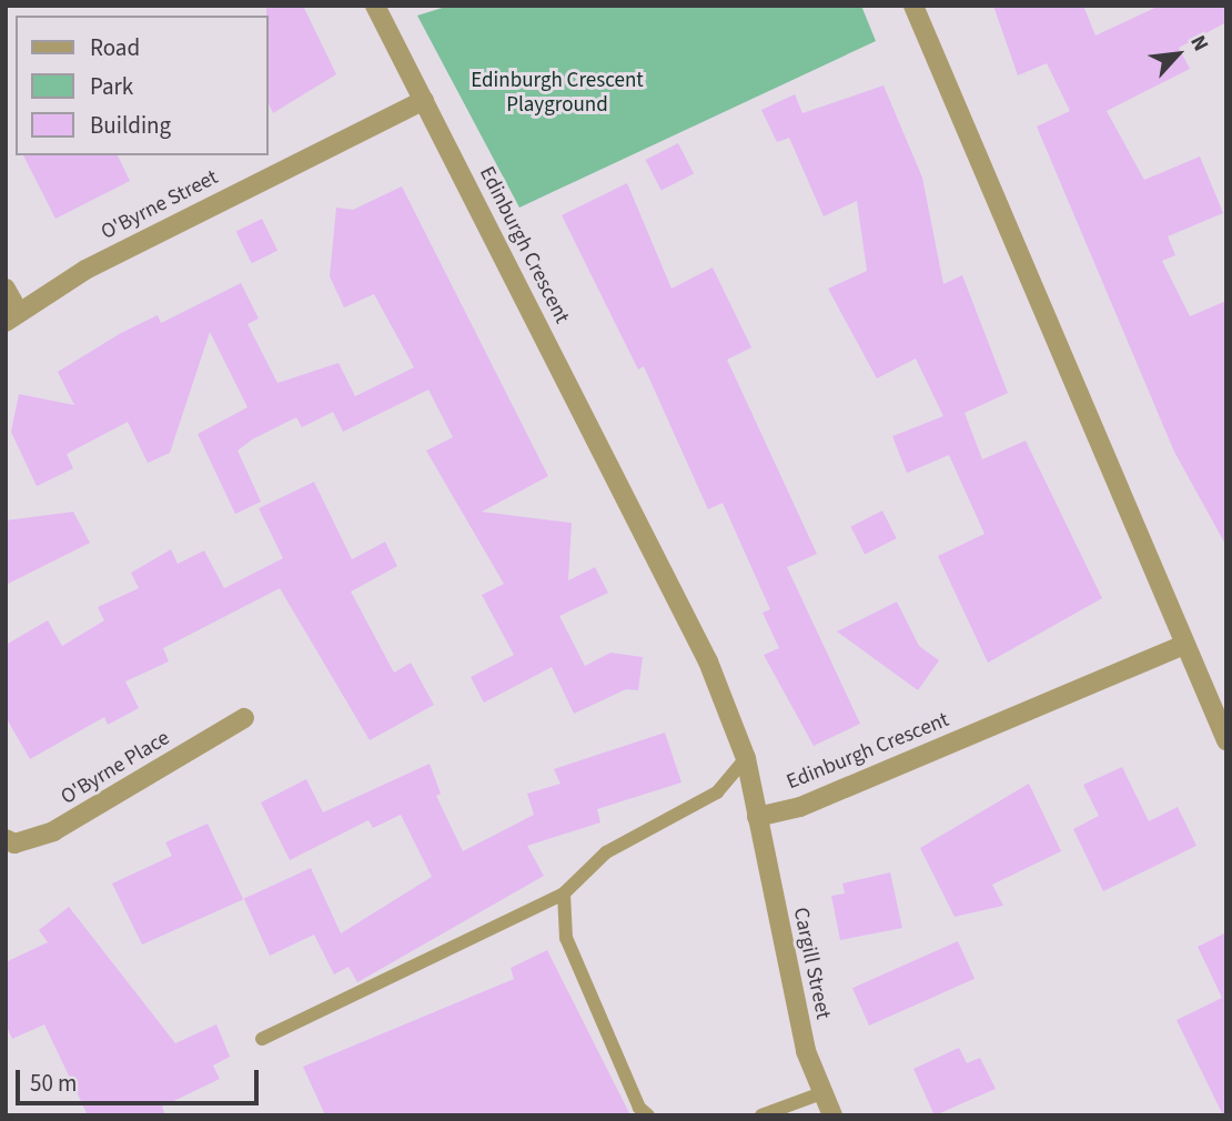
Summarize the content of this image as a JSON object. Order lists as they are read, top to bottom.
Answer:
{
  "streets": {
    "street": [
      "O'Byrne Street",
      "Edinburgh Crescent",
      "O'Byrne Place",
      "Cargill Street"
    ]
  },
  "crossings": [
    ["O'Byrne Street", "Edinburgh Crescent"],
    ["Edinburgh Crescent", "Cargill Street"]
  ],
  "parks": ["Edinburgh Crescent Playground"],
  "legend": ["Road", "Park", "Building"],
  "scale_bar": "50 m",
  "north": "top right"
}
